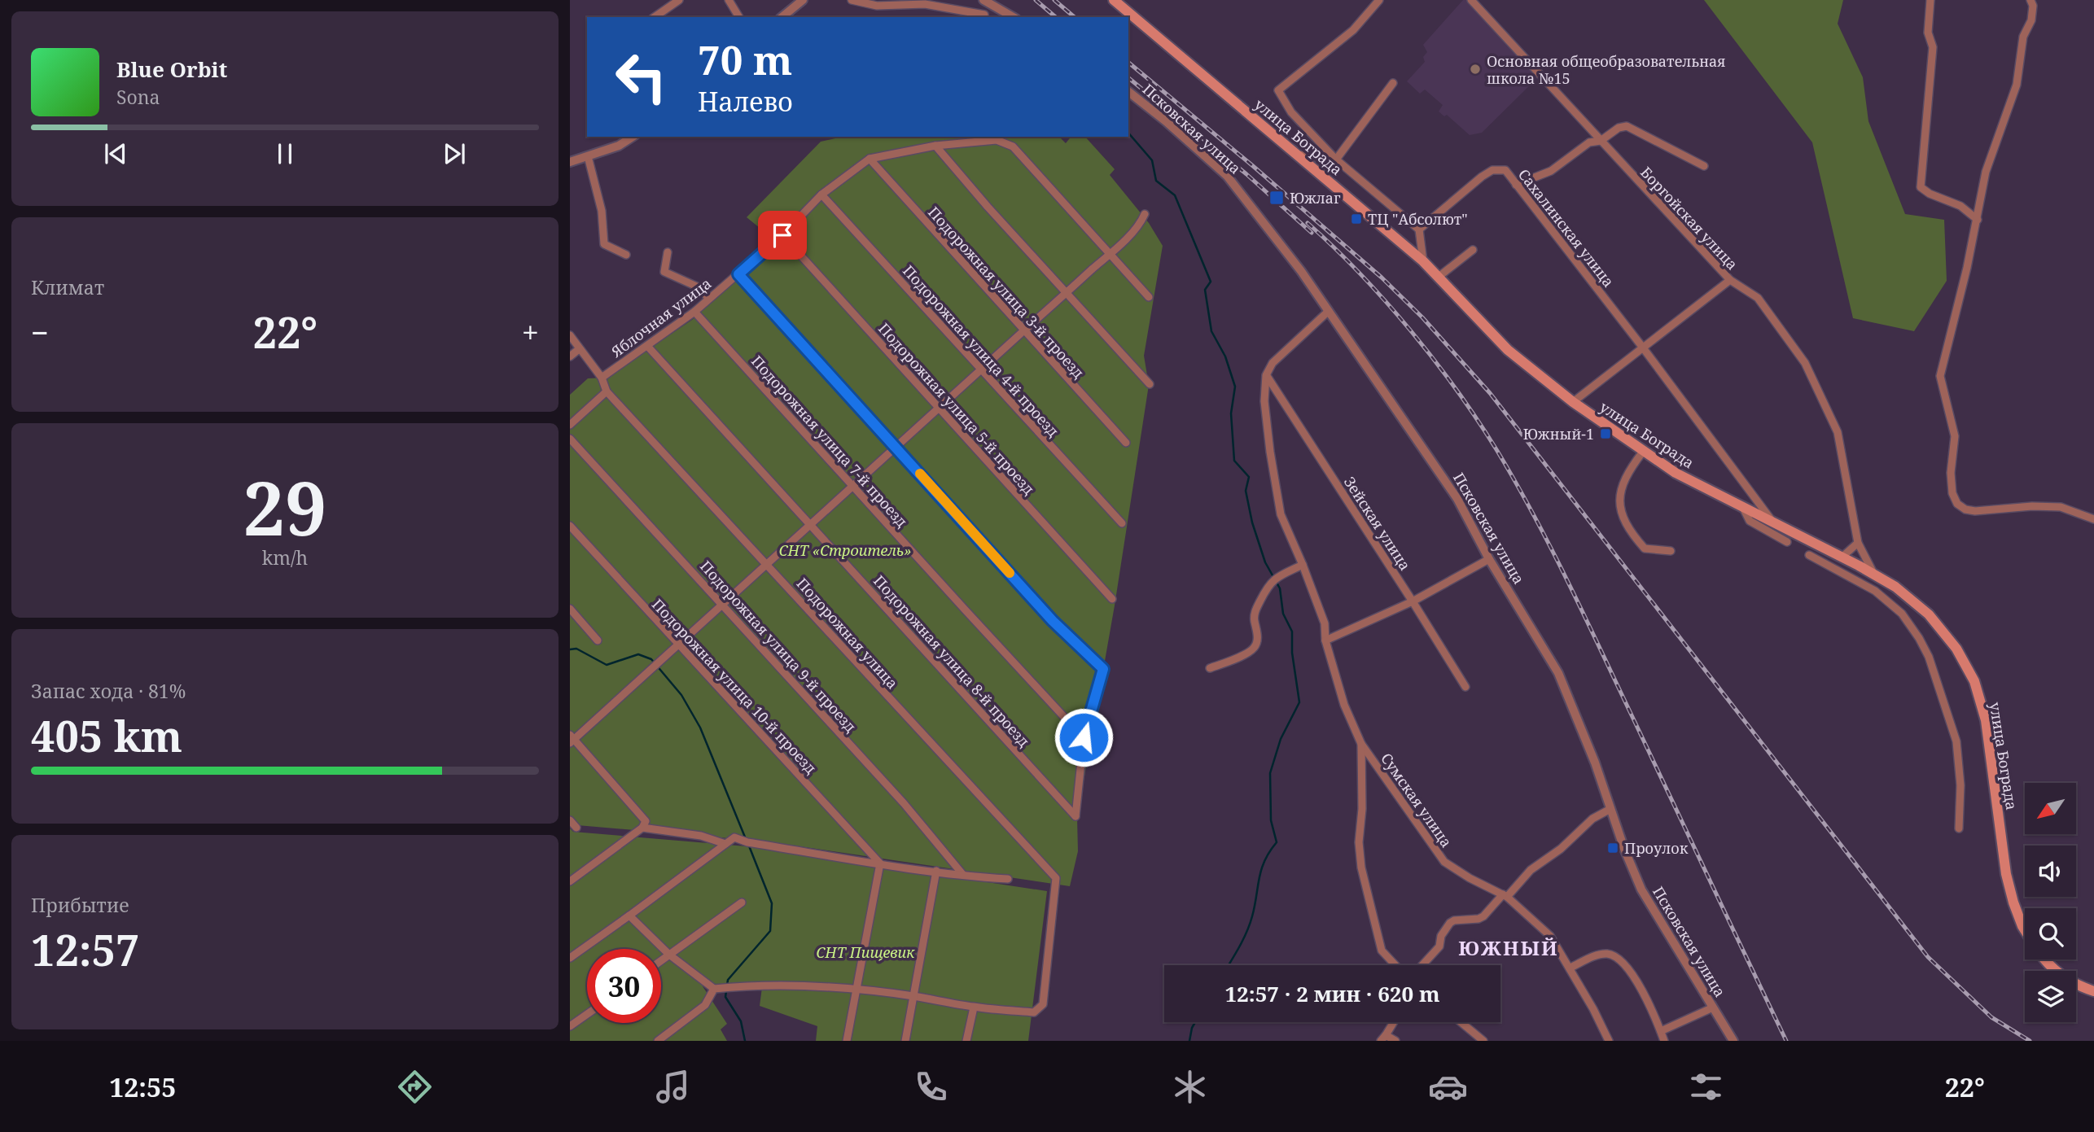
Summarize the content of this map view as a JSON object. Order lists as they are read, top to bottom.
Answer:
{
  "streets": {
    "main road": ["улица Бограда"],
    "street": [
      "Псковская улица",
      "Боргойская улица",
      "Сахалинская улица",
      "Подорожная улица 3-й проезд",
      "Яблочная улица",
      "Подорожная улица 4-й проезд",
      "Подорожная улица 5-й проезд",
      "Подорожная улица 7-й проезд",
      "Зейская улица",
      "Подорожная улица",
      "Подорожная улица 9-й проезд",
      "Подорожная улица 8-й проезд",
      "Подорожная улица 10-й проезд",
      "Сумская улица"
    ]
  },
  "crossings": [
    ["улица Бограда", "Боргойская улица"],
    ["улица Бограда", "Сахалинская улица"],
    ["Подорожная улица 3-й проезд", "Яблочная улица"],
    ["Яблочная улица", "Подорожная улица 4-й проезд"],
    ["Яблочная улица", "Подорожная улица 5-й проезд"],
    ["Яблочная улица", "Подорожная улица 7-й проезд"],
    ["Яблочная улица", "Подорожная улица"],
    ["Яблочная улица", "Подорожная улица 8-й проезд"],
    ["Подорожная улица 7-й проезд", "Подорожная улица 8-й проезд"]
  ],
  "districts": ["ЮЖНЫЙ"],
  "parks": ["СНТ «Строитель»", "СНТ Пищевик"],
  "places": {
    "other": ["Основная общеобразовательная школа №15"],
    "transit": [
      "Южлаг",
      "ТЦ \"Абсолют\"",
      "Южный-1",
      "Проулок"
    ]
  },
  "north": "bottom left",
  "page": {
    "turn": ["70 m", "Налево"],
    "song": ["Blue Orbit", "Sona"],
    "tile": [
      "Климат",
      ["29", "km/h"],
      ["Запас хода · 81%", "405 km"],
      ["Прибытие", "12:57"]
    ],
    "heat": ["−", "22°", "+"],
    "limit": "30",
    "trip": "12:57 · 2 мин · 620 m",
    "tabs": ["12:55", "22°"]
  }
}
